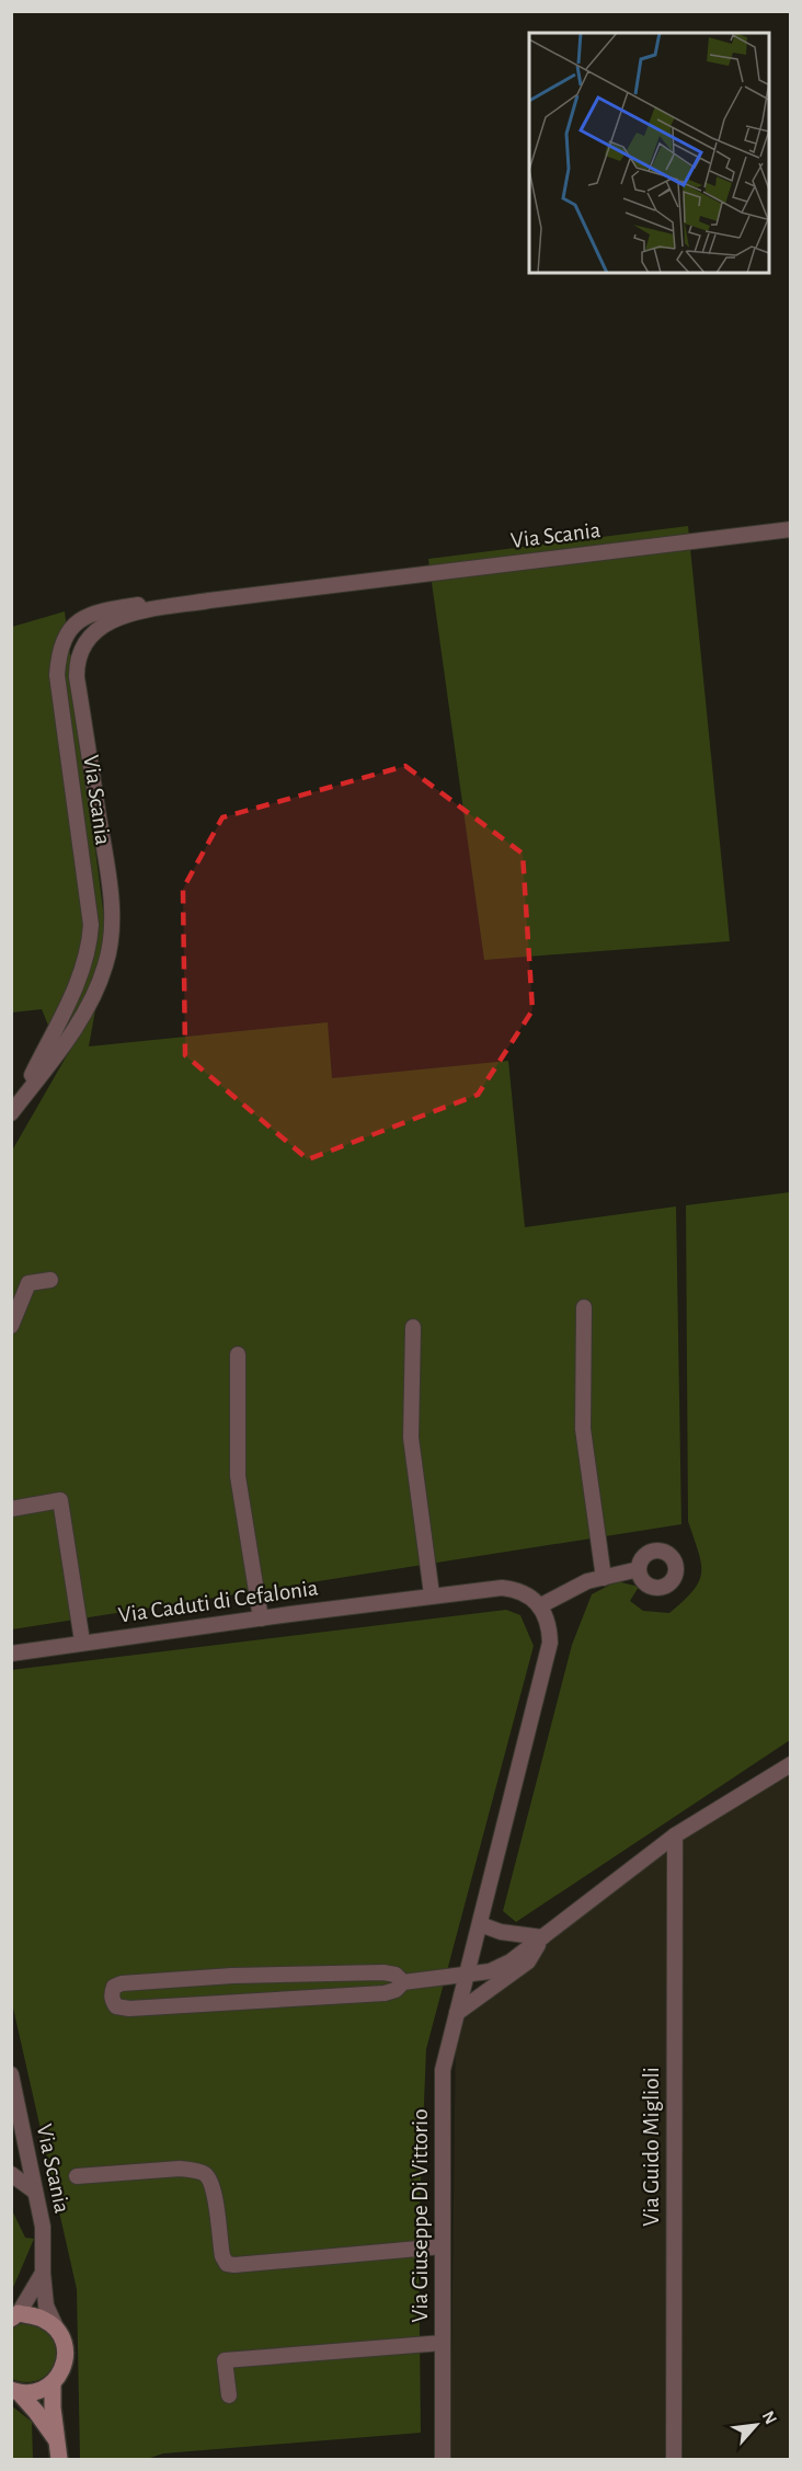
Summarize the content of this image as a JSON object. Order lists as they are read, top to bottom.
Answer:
{
  "streets": {
    "main road": ["Via Scania"],
    "street": ["Via Caduti di Cefalonia", "Via Guido Miglioli", "Via Giuseppe Di Vittorio"]
  },
  "crossings": [
    ["Via Caduti di Cefalonia", "Via Giuseppe Di Vittorio"]
  ],
  "north": "top right"
}
